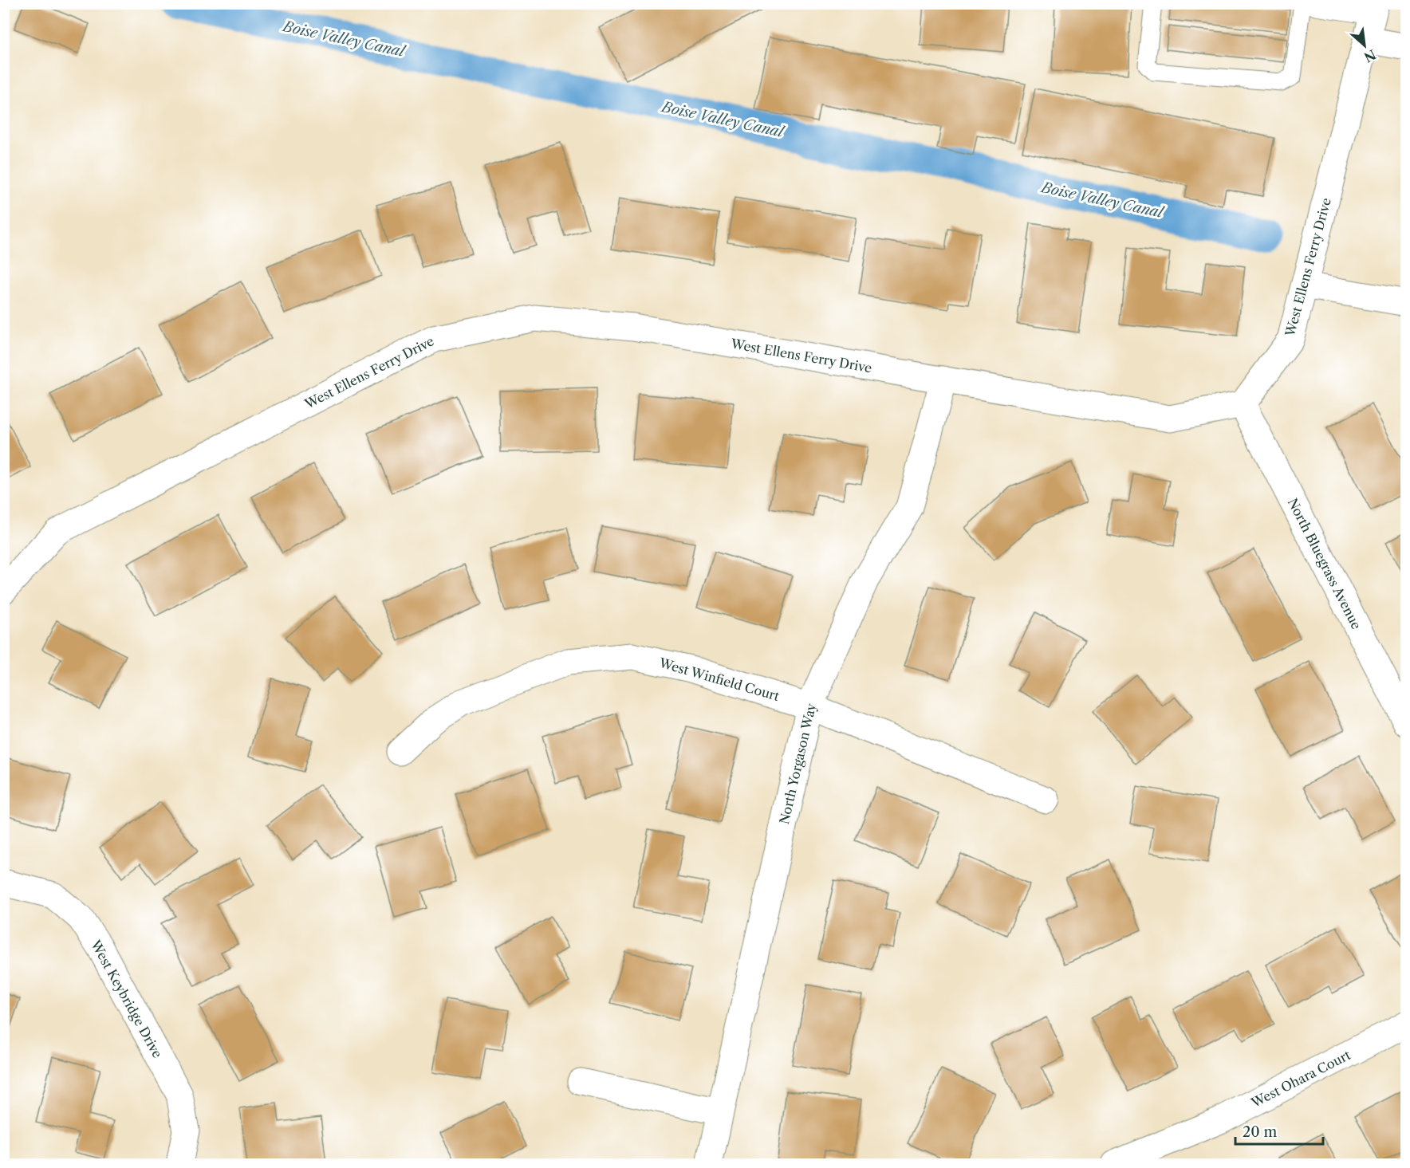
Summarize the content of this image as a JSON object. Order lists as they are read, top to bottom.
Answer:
{
  "streets": {
    "street": [
      "West Ellens Ferry Drive",
      "North Bluegrass Avenue",
      "West Winfield Court",
      "North Yorgason Way",
      "West Keybridge Drive",
      "West Ohara Court"
    ]
  },
  "crossings": [
    ["West Ellens Ferry Drive", "North Bluegrass Avenue"],
    ["West Ellens Ferry Drive", "North Yorgason Way"],
    ["West Winfield Court", "North Yorgason Way"]
  ],
  "water": ["Boise Valley Canal"],
  "scale_bar": "20 m",
  "north": "bottom right"
}
